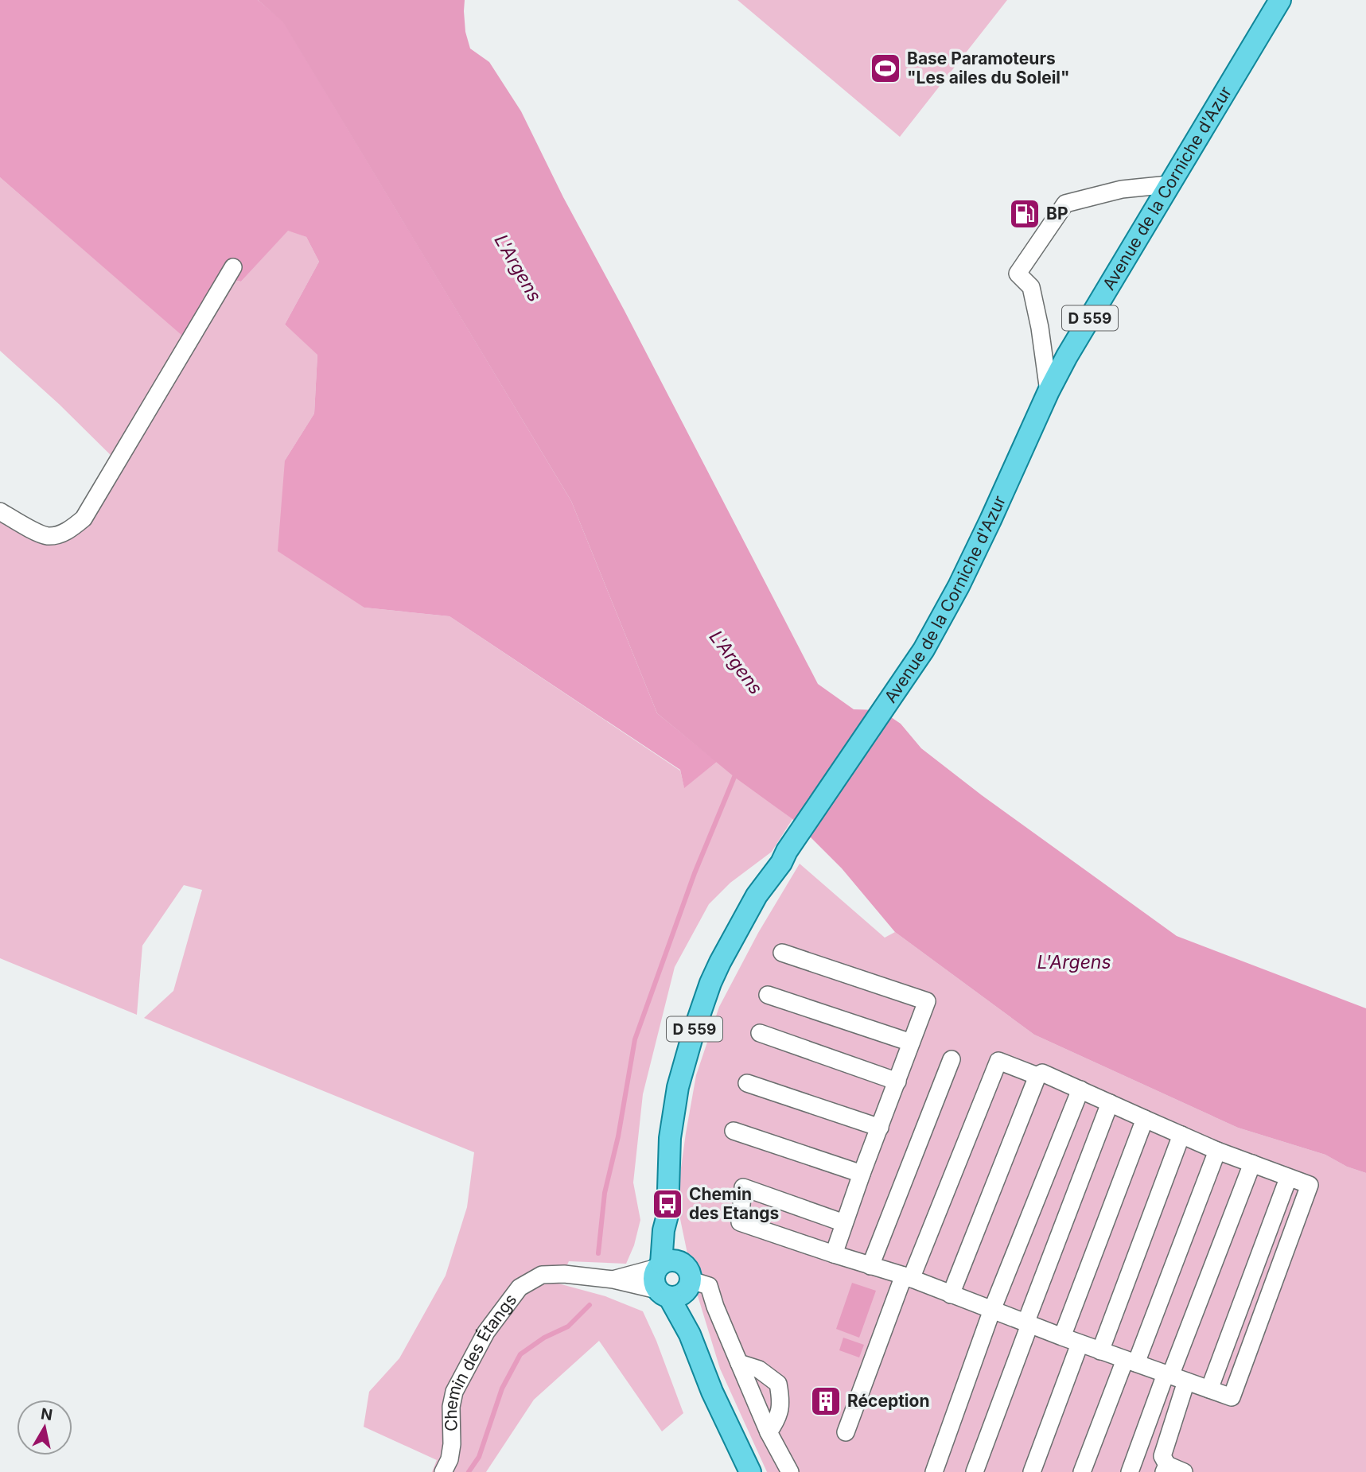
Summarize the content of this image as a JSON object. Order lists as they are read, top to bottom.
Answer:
{
  "streets": {
    "main road": ["Avenue de la Corniche d'Azur", "D 559"],
    "street": ["Chemin des Étangs"]
  },
  "crossings": [
    ["Avenue de la Corniche d'Azur", "Chemin des Étangs"]
  ],
  "water": ["L'Argens"],
  "places": {
    "sports": ["Base Paramoteurs \"Les ailes du Soleil\""],
    "fuel station": ["BP"],
    "bus stop": ["Chemin des Etangs"],
    "building": ["Réception"]
  },
  "north": "top"
}
